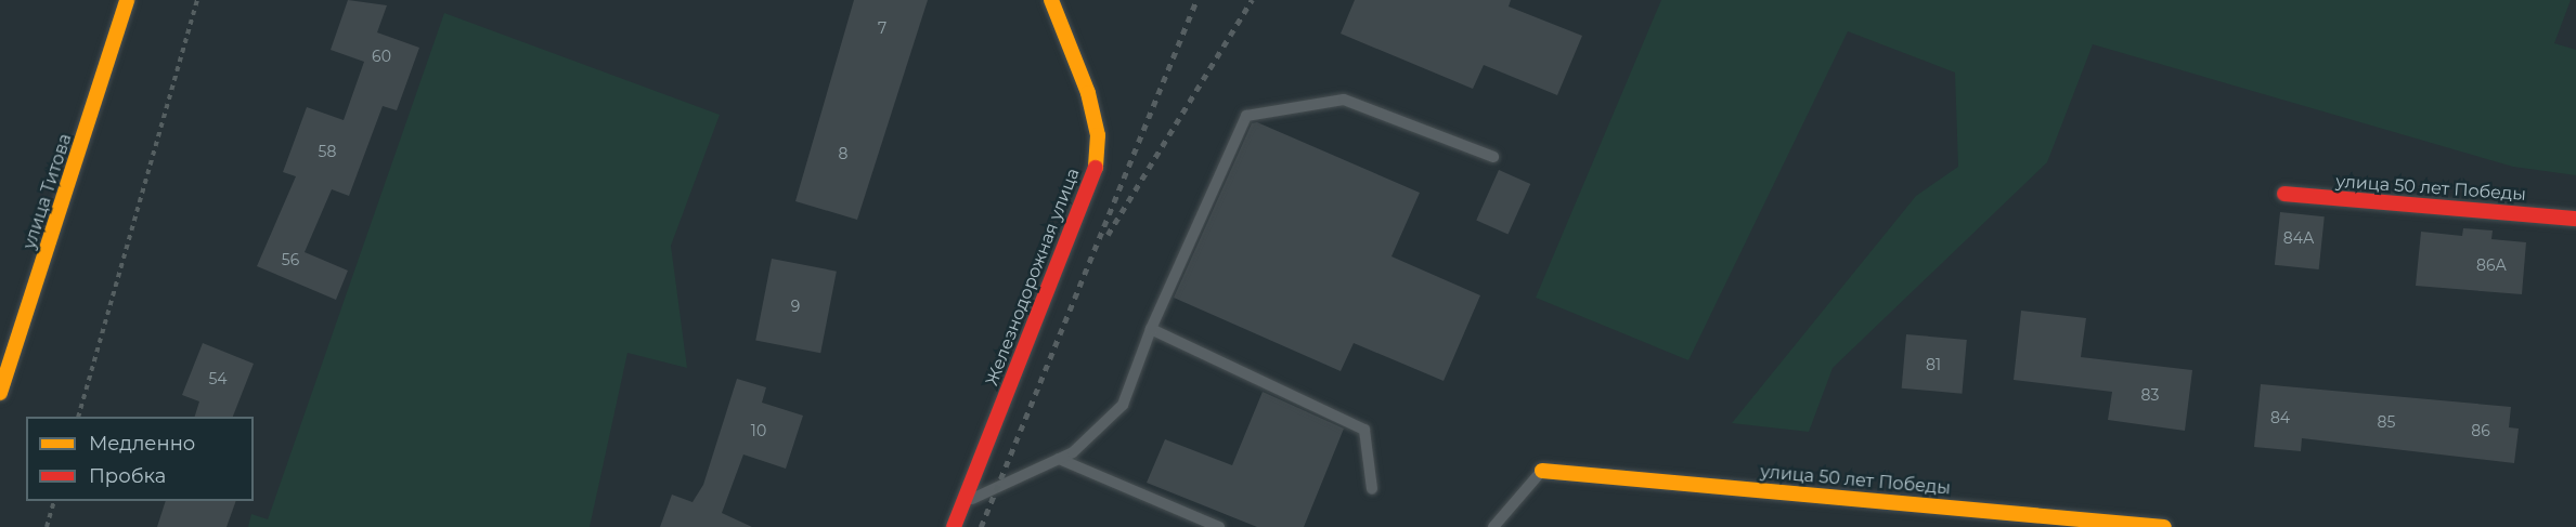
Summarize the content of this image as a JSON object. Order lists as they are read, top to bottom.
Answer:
{
  "streets": {
    "street": ["улица 50 лет Победы", "улица Титова", "Железнодорожная улица"]
  },
  "house_numbers": [
    "7",
    "60",
    "58",
    "8",
    "84А",
    "56",
    "86А",
    "9",
    "81",
    "54",
    "83",
    "84",
    "85",
    "10",
    "86"
  ],
  "legend": ["Медленно", "Пробка"]
}
